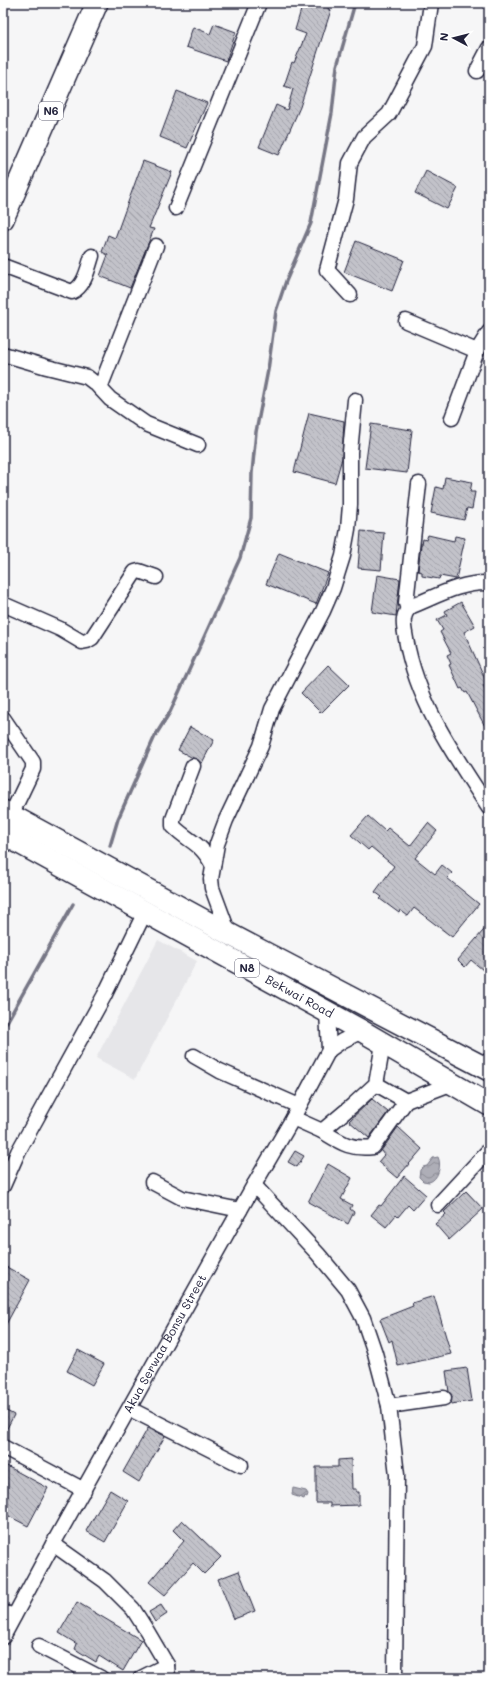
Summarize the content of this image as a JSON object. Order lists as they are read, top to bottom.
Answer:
{
  "streets": {
    "highway": ["N6", "N8", "Bekwai Road"],
    "street": ["Akua Serwaa Bonsu Street"]
  },
  "north": "left"
}
